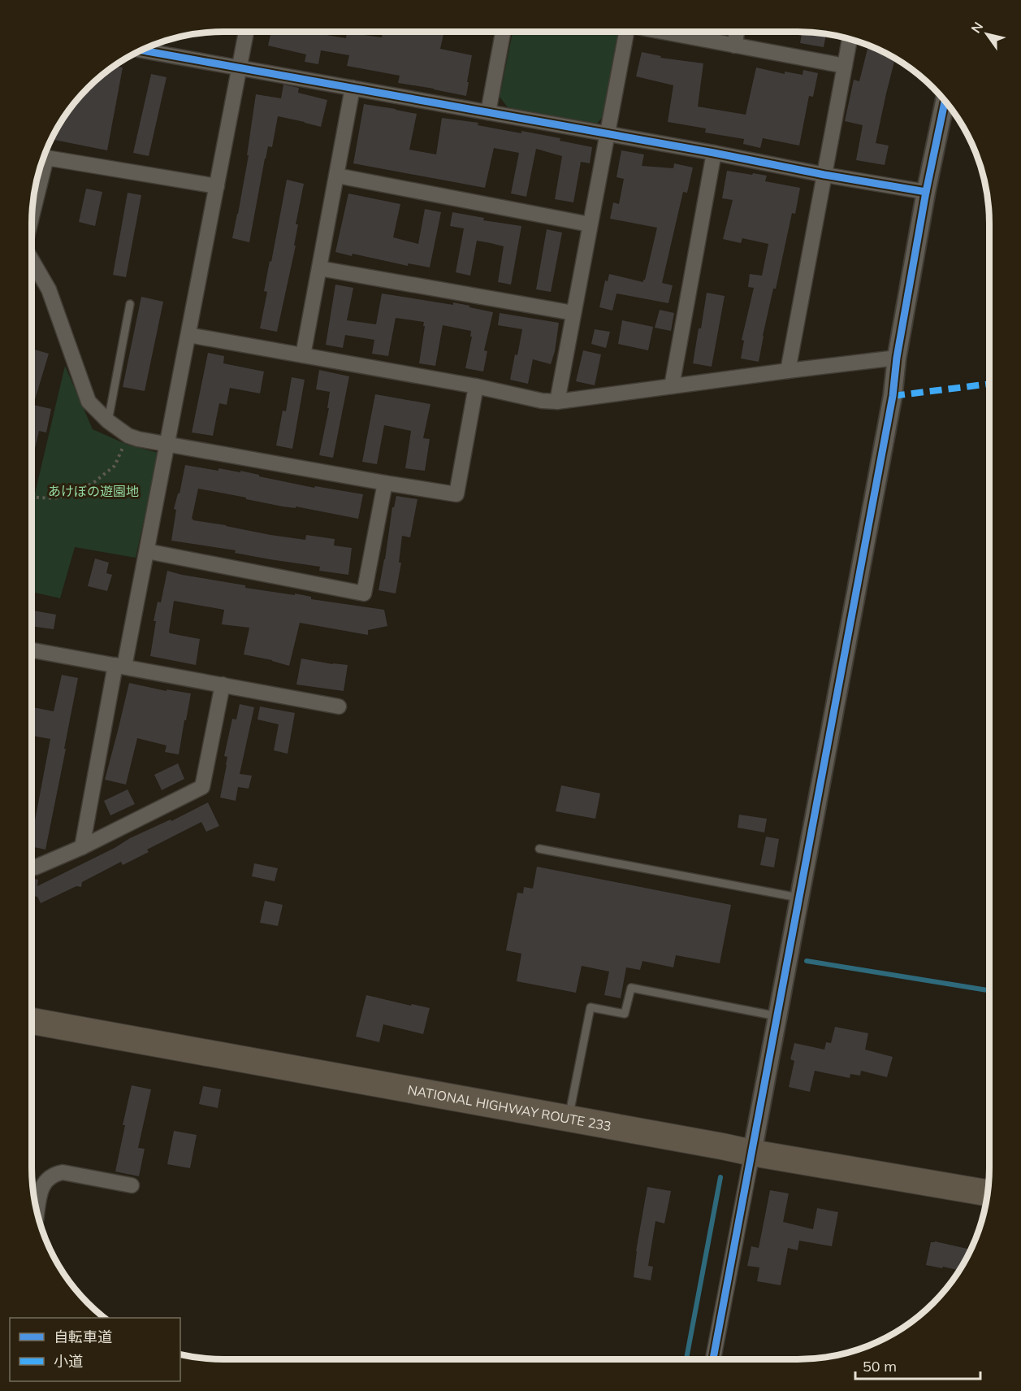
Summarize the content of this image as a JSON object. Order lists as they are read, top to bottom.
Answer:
{
  "streets": {
    "highway": ["NATIONAL HIGHWAY ROUTE 233"]
  },
  "parks": ["あけぼの遊園地"],
  "legend": ["自転車道", "小道"],
  "scale_bar": "50 m",
  "north": "top left"
}
